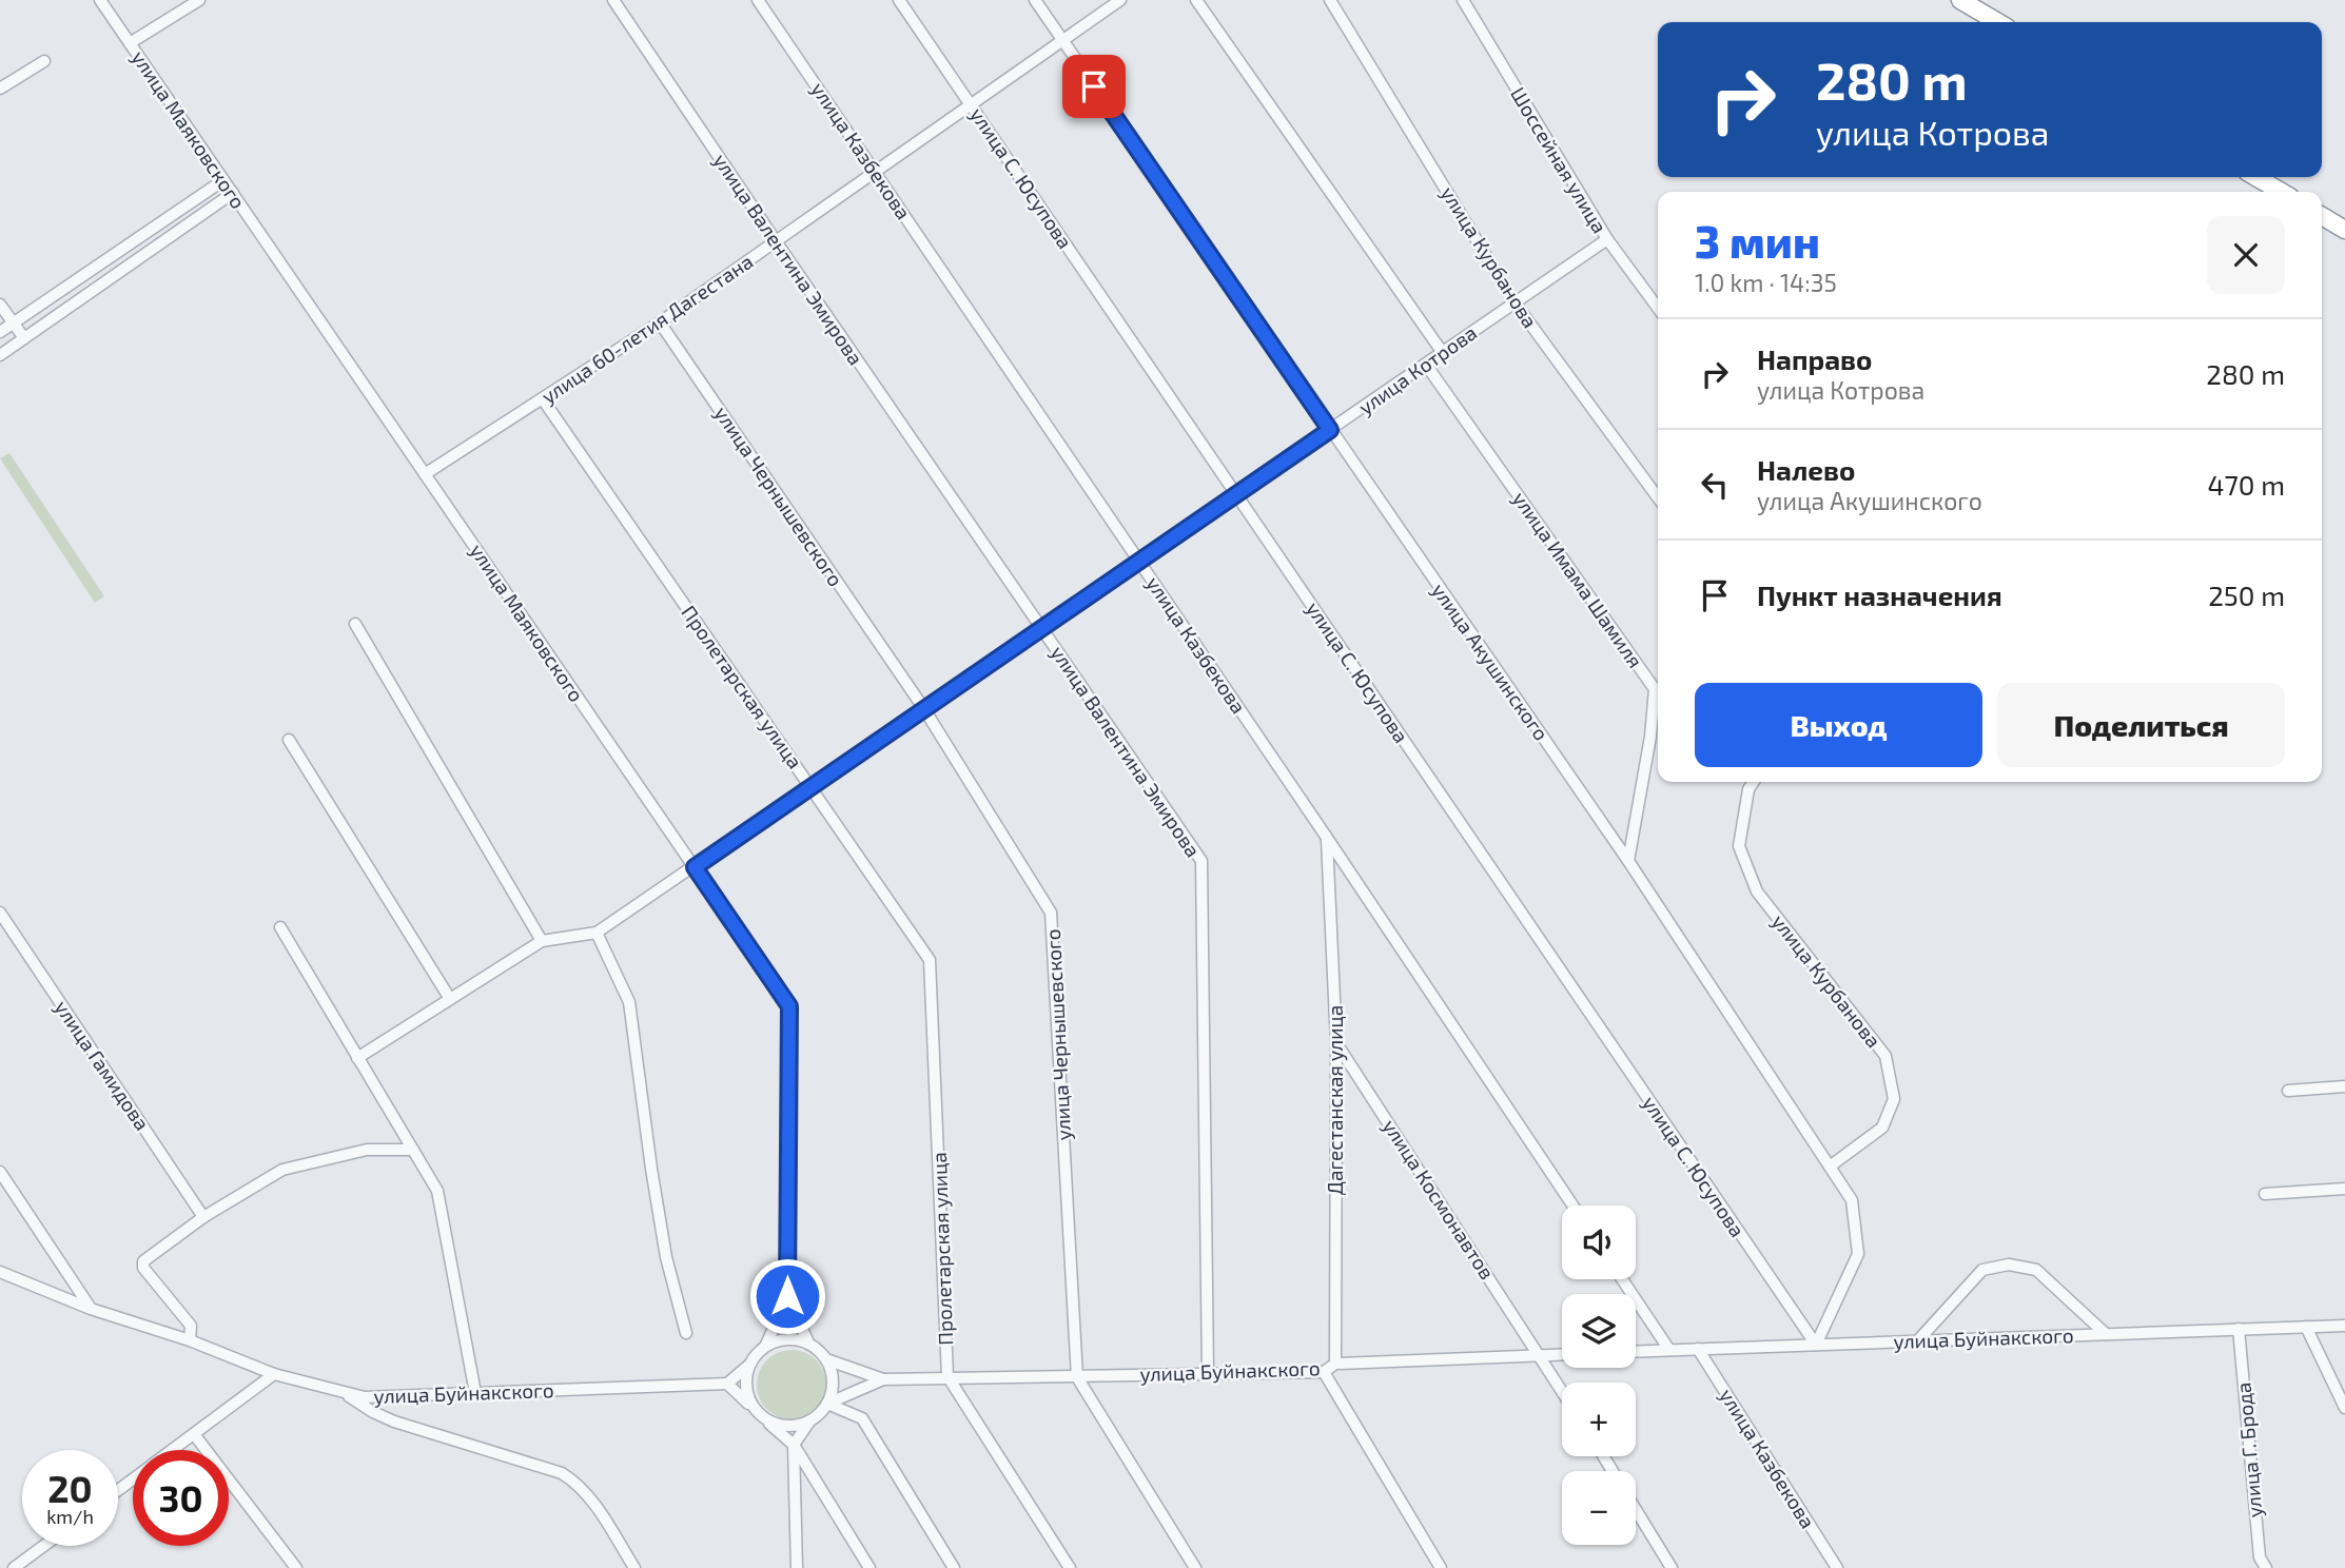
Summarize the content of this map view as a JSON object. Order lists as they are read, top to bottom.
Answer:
{
  "streets": {
    "street": [
      "улица Маяковского",
      "улица Казбекова",
      "Шоссейная улица",
      "улица С. Юсупова",
      "улица Курбанова",
      "улица Валентина Эмирова",
      "улица 60-летия Дагестана",
      "улица Котрова",
      "улица Чернышевского",
      "улица Имама Шамиля",
      "улица Акушинского",
      "Пролетарская улица",
      "улица Гамидова",
      "Дагестанская улица",
      "улица Космонавтов",
      "улица Буйнакского",
      "улица Г. Брода"
    ]
  },
  "crossings": [
    ["улица Маяковского", "улица 60-летия Дагестана"],
    ["улица Маяковского", "улица Котрова"],
    ["улица Казбекова", "улица 60-летия Дагестана"],
    ["улица Казбекова", "улица Котрова"],
    ["улица Казбекова", "Дагестанская улица"],
    ["улица Казбекова", "улица Буйнакского"],
    ["Шоссейная улица", "улица Котрова"],
    ["улица С. Юсупова", "улица 60-летия Дагестана"],
    ["улица С. Юсупова", "улица Котрова"],
    ["улица С. Юсупова", "улица Акушинского"],
    ["улица С. Юсупова", "улица Буйнакского"],
    ["улица Курбанова", "улица Котрова"],
    ["улица Курбанова", "улица Акушинского"],
    ["улица Валентина Эмирова", "улица 60-летия Дагестана"],
    ["улица Валентина Эмирова", "улица Котрова"],
    ["улица Валентина Эмирова", "улица Буйнакского"],
    ["улица 60-летия Дагестана", "улица Чернышевского"],
    ["улица 60-летия Дагестана", "улица Акушинского"],
    ["улица 60-летия Дагестана", "Пролетарская улица"],
    ["улица Котрова", "улица Чернышевского"],
    ["улица Котрова", "улица Имама Шамиля"],
    ["улица Котрова", "улица Акушинского"],
    ["улица Котрова", "Пролетарская улица"],
    ["улица Чернышевского", "улица Буйнакского"],
    ["улица Имама Шамиля", "улица Акушинского"],
    ["улица Акушинского", "улица Буйнакского"],
    ["Пролетарская улица", "улица Буйнакского"],
    ["Дагестанская улица", "улица Космонавтов"],
    ["Дагестанская улица", "улица Буйнакского"],
    ["улица Космонавтов", "улица Буйнакского"],
    ["улица Буйнакского", "улица Г. Брода"]
  ],
  "page": {
    "turn": ["280 m", "улица Котрова"],
    "heading": ["3 мин", "1.0 km · 14:35"],
    "list": [
      {
        "name": "Направо",
        "note": "улица Котрова",
        "value": "280 m"
      },
      {
        "name": "Налево",
        "note": "улица Акушинского",
        "value": "470 m"
      },
      {
        "name": "Пункт назначения",
        "value": "250 m"
      }
    ],
    "buttons": ["Выход", "Поделиться"],
    "map_buttons": ["+", "−"],
    "speed": "20 km/h",
    "limit": "30"
  }
}
